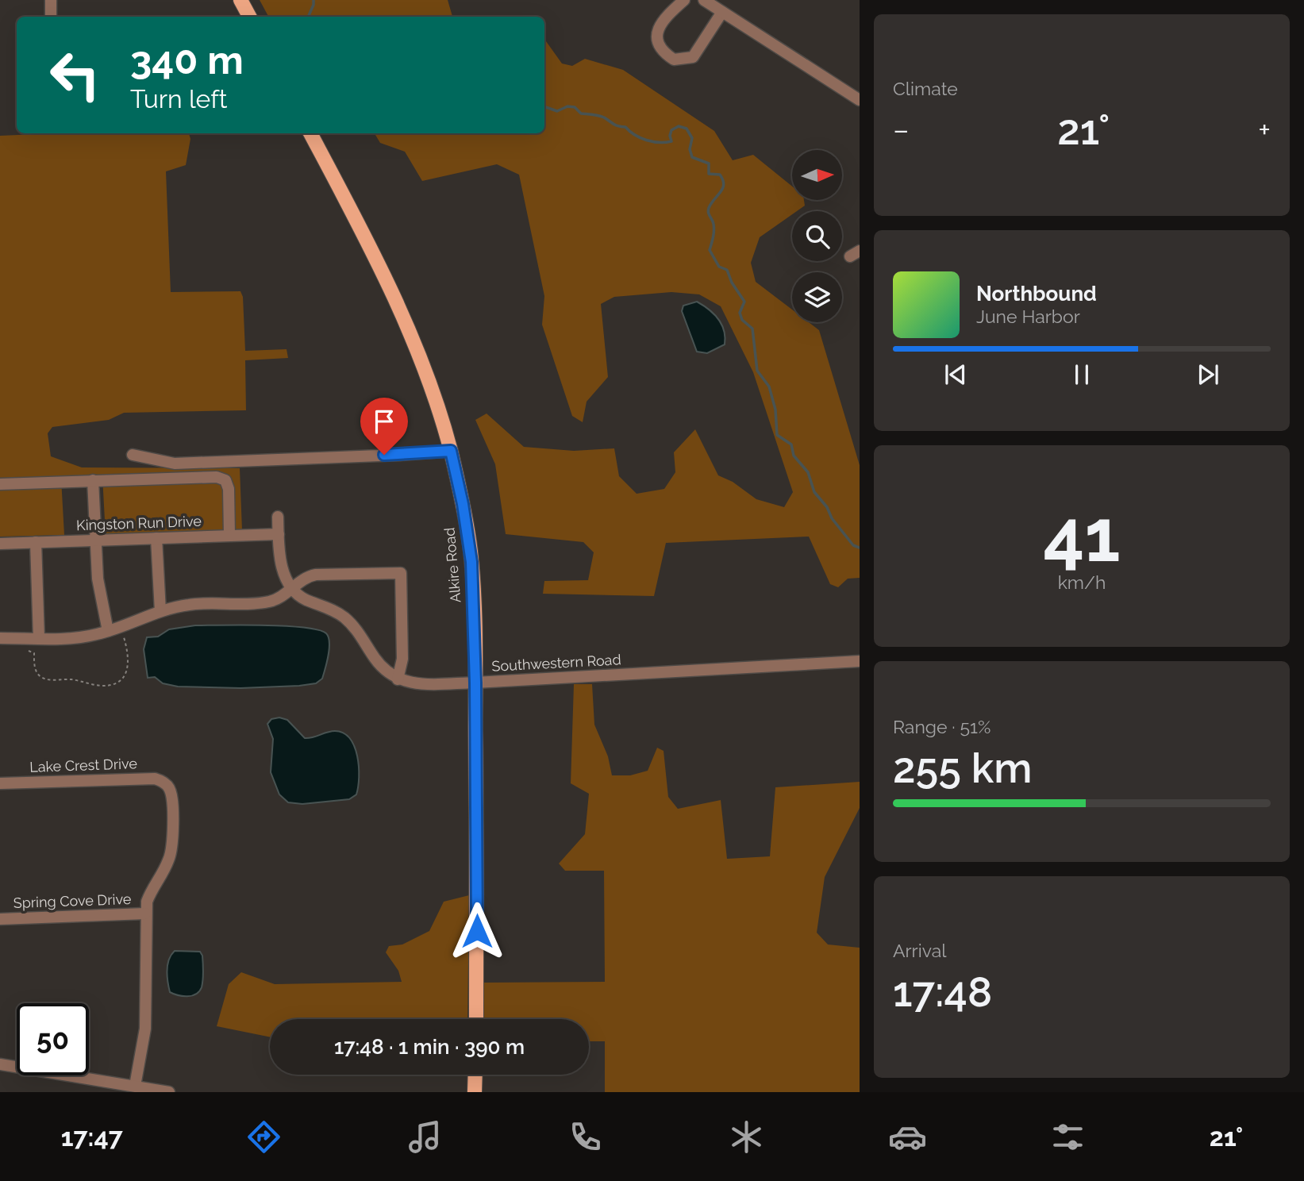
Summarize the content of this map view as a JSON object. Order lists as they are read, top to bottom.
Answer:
{
  "streets": {
    "main road": ["Alkire Road"],
    "street": [
      "Kingston Run Drive",
      "Southwestern Road",
      "Lake Crest Drive",
      "Spring Cove Drive"
    ]
  },
  "crossings": [
    ["Alkire Road", "Southwestern Road"],
    ["Lake Crest Drive", "Spring Cove Drive"]
  ],
  "north": "right",
  "page": {
    "tile": [
      "Climate",
      ["41", "km/h"],
      ["Range · 51%", "255 km"],
      ["Arrival", "17:48"]
    ],
    "turn": ["340 m", "Turn left"],
    "heat": ["−", "21°", "+"],
    "song": ["Northbound", "June Harbor"],
    "limit": "50",
    "trip": "17:48 · 1 min · 390 m",
    "tabs": ["17:47", "21°"]
  }
}
